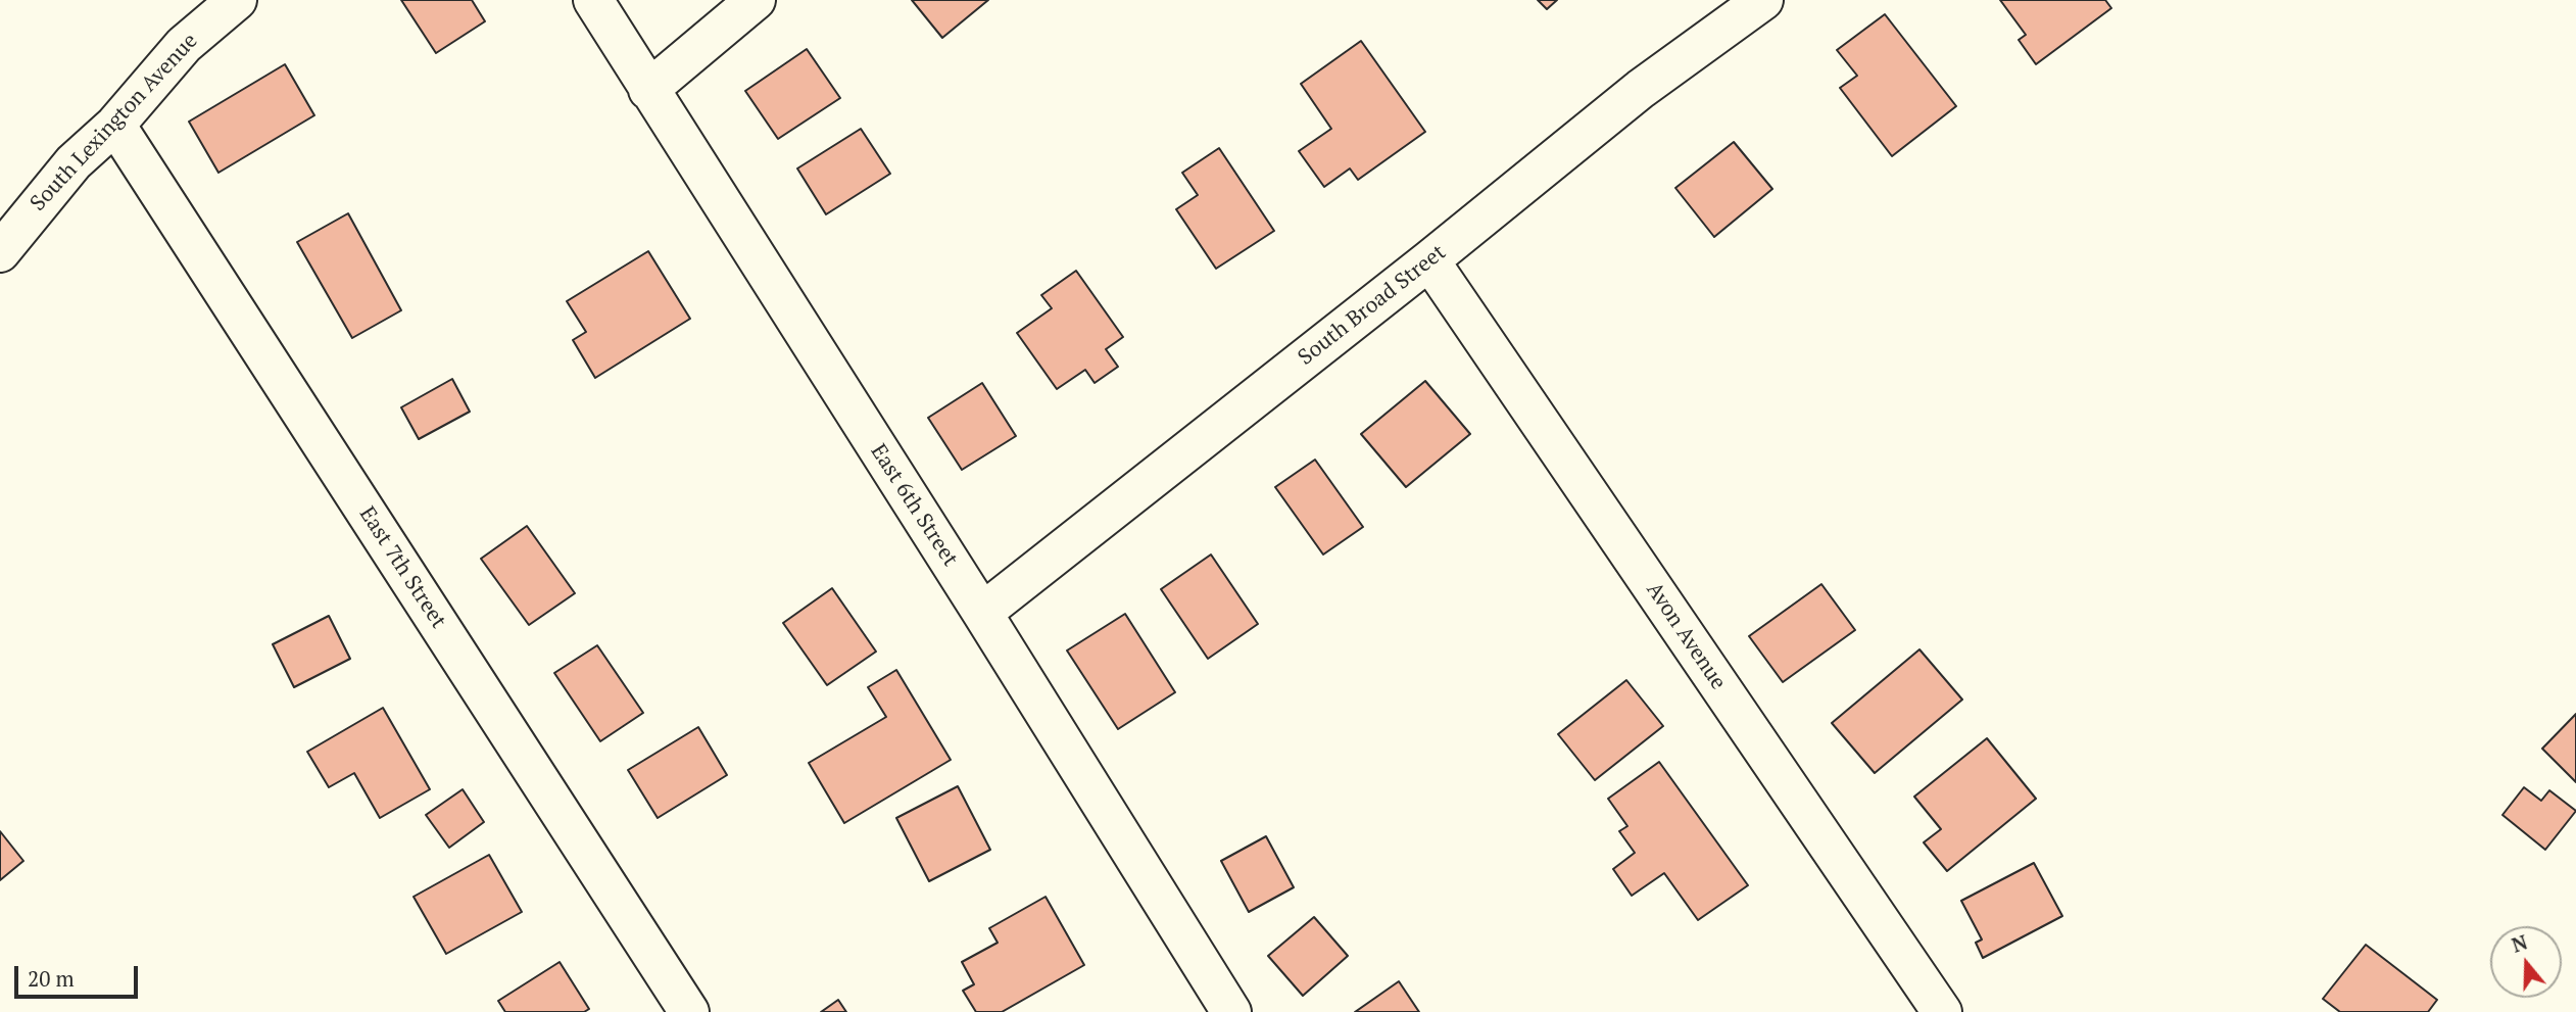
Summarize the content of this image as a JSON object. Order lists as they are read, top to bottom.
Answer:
{
  "streets": {
    "street": [
      "South Lexington Avenue",
      "South Broad Street",
      "East 6th Street",
      "East 7th Street",
      "Avon Avenue"
    ]
  },
  "crossings": [
    ["South Lexington Avenue", "East 7th Street"],
    ["South Broad Street", "East 6th Street"],
    ["South Broad Street", "Avon Avenue"]
  ],
  "scale_bar": "20 m",
  "north": "top"
}
